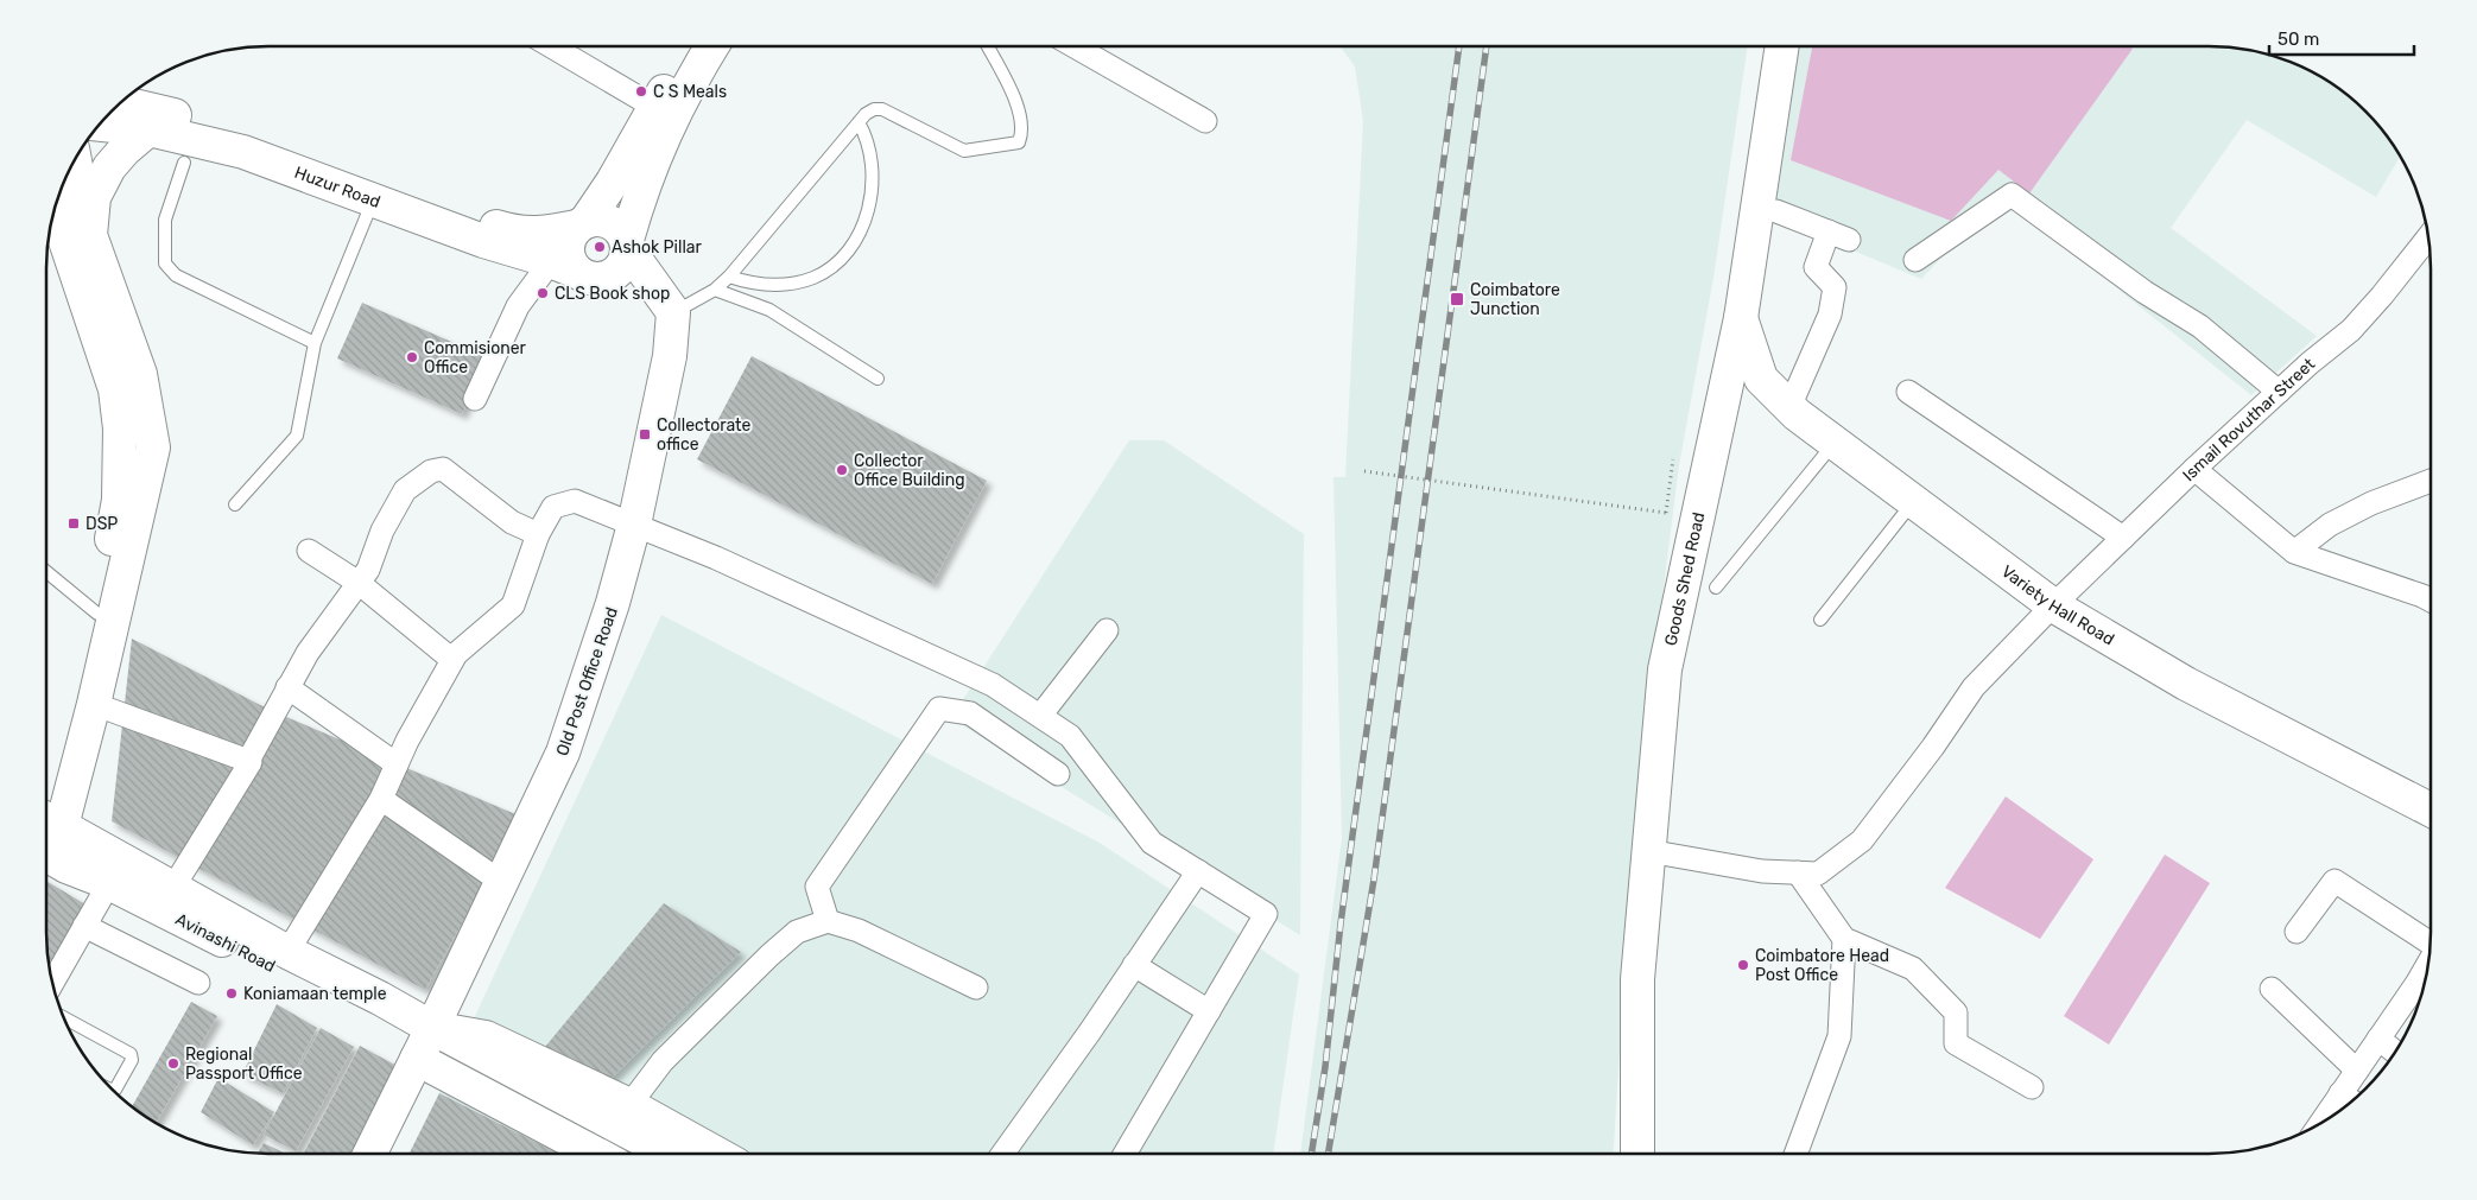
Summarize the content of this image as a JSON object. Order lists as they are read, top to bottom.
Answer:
{
  "streets": {
    "main road": [
      "Huzur Road",
      "Goods Shed Road",
      "Variety Hall Road",
      "Old Post Office Road",
      "Avinashi Road"
    ],
    "street": ["Ismail Rovuthar Street"]
  },
  "crossings": [
    ["Ismail Rovuthar Street", "Goods Shed Road"],
    ["Ismail Rovuthar Street", "Variety Hall Road"],
    ["Goods Shed Road", "Variety Hall Road"],
    ["Old Post Office Road", "Avinashi Road"]
  ],
  "places": {
    "other": [
      "C S Meals",
      "Ashok Pillar",
      "CLS Book shop",
      "Commisioner Office",
      "Collector Office Building",
      "Coimbatore Head Post Office",
      "Koniamaan temple",
      "Regional Passport Office"
    ],
    "transit": ["Coimbatore Junction", "Collectorate office", "DSP"]
  },
  "scale_bar": "50 m"
}
